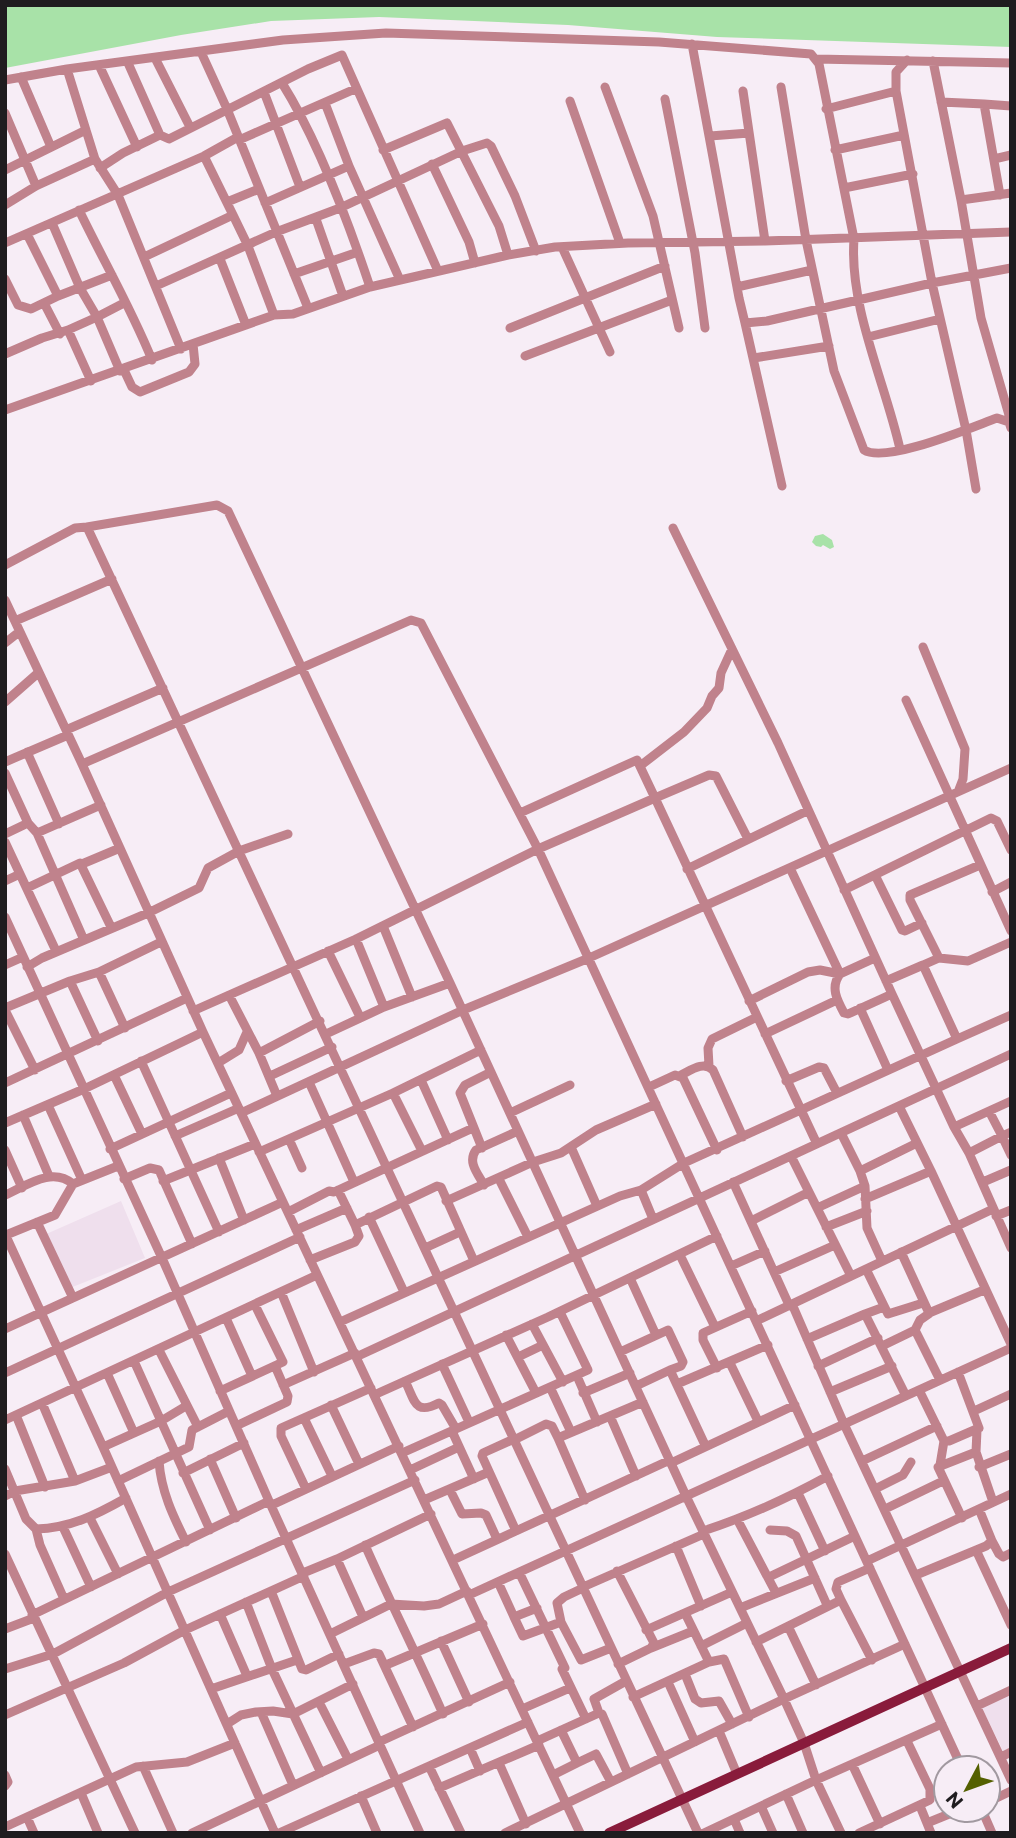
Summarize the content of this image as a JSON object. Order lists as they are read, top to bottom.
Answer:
{
  "north": "bottom left"
}
